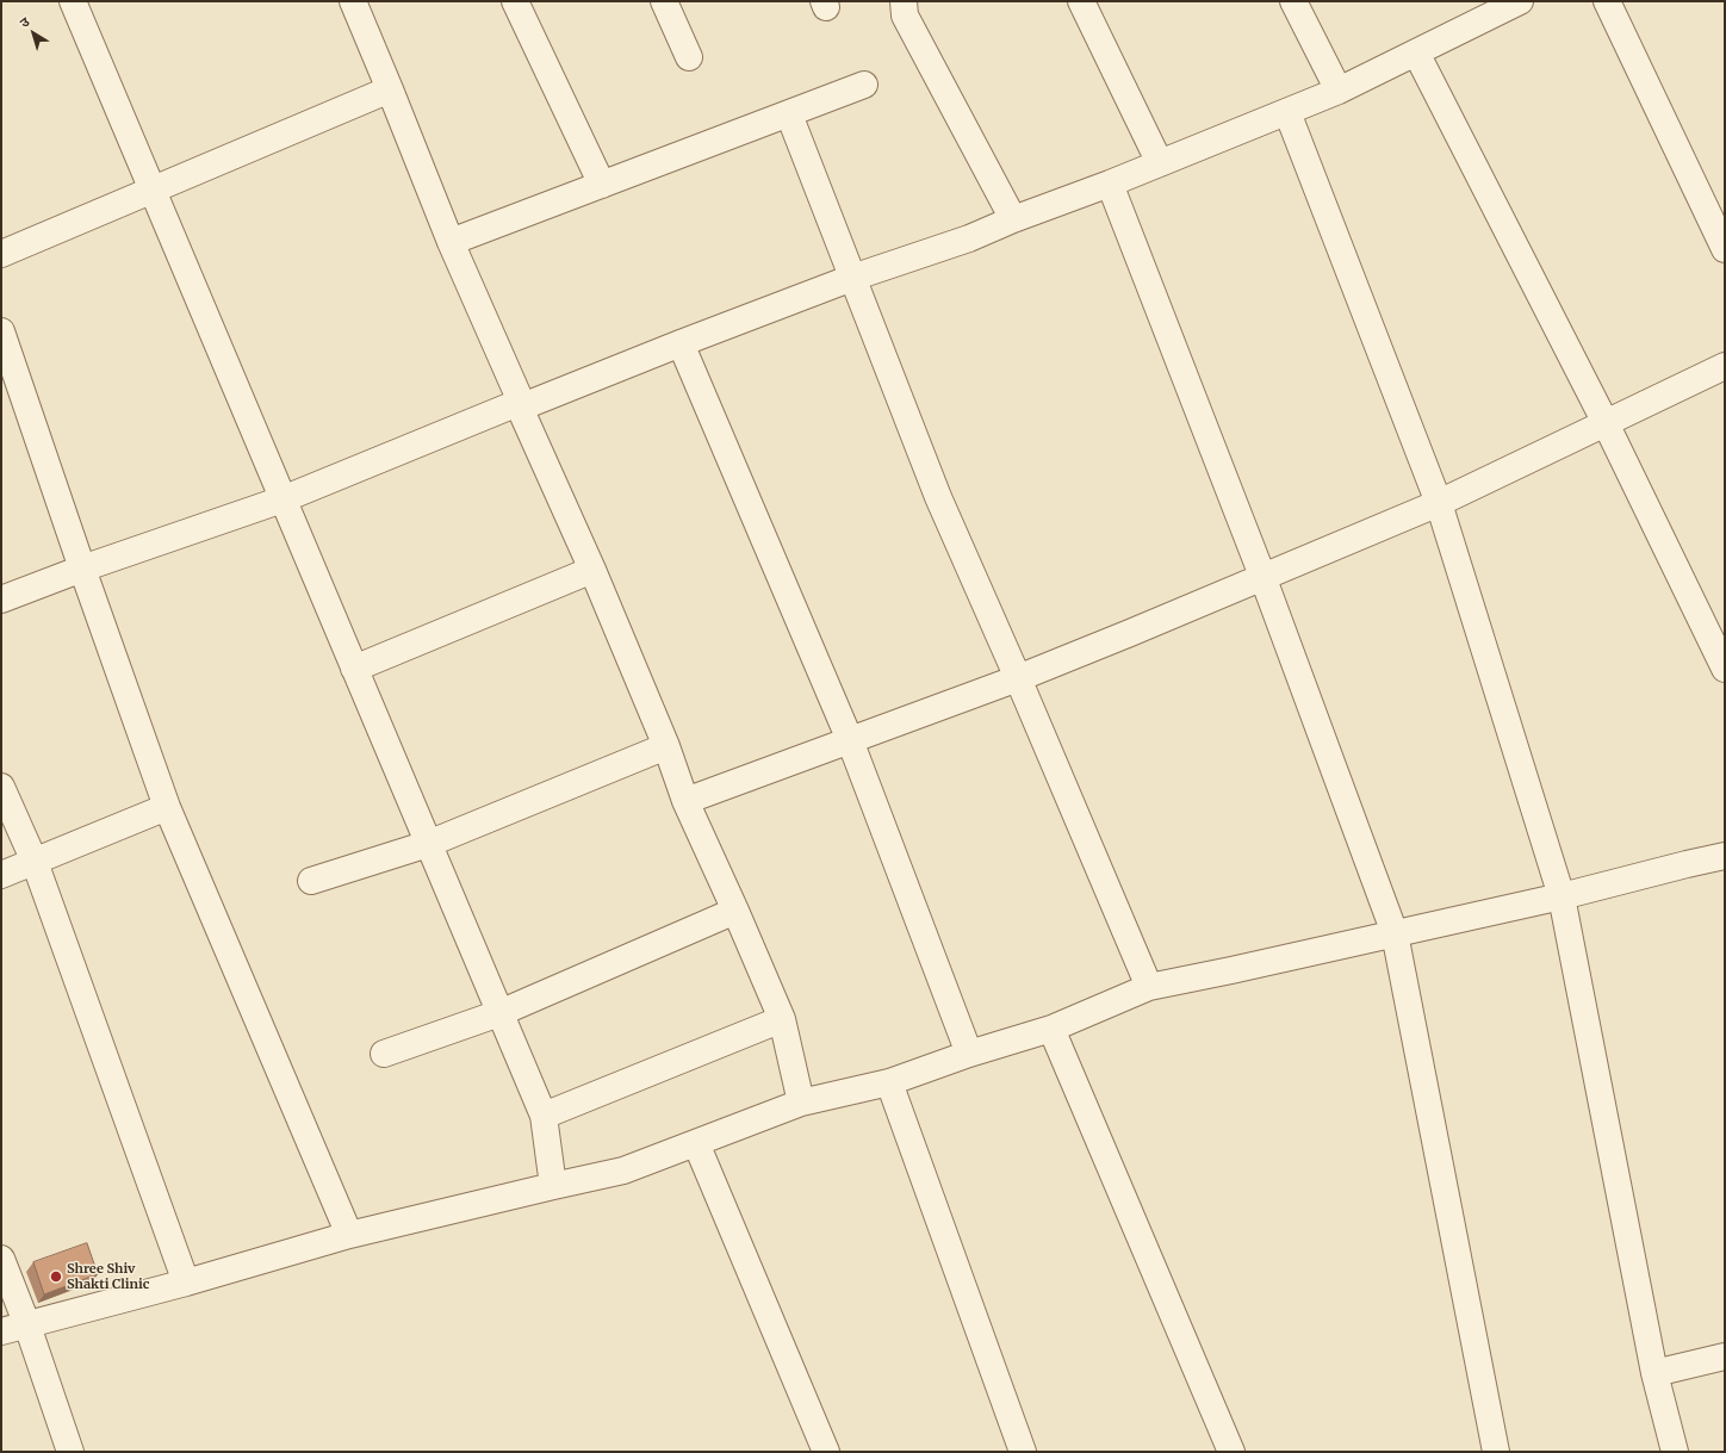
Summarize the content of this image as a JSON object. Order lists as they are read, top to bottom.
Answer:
{
  "places": ["Shree Shiv Shakti Clinic"],
  "north": "top left"
}
